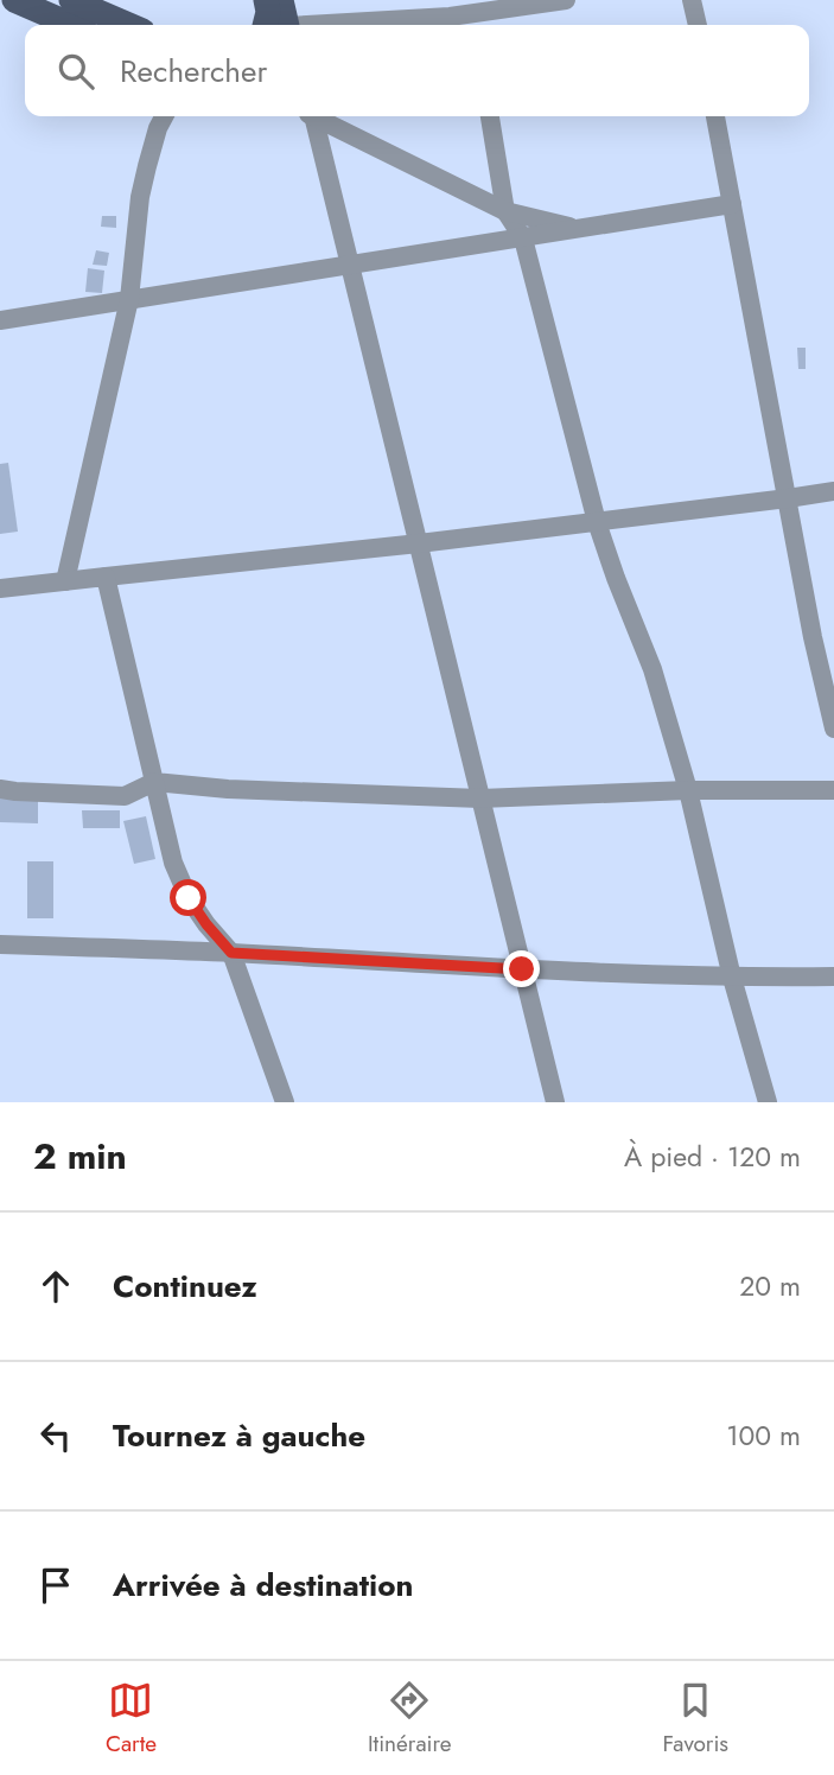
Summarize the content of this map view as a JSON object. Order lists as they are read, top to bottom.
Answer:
{
  "page": {
    "search": "Rechercher",
    "heading": ["2 min", "À pied · 120 m"],
    "list": [
      ["Continuez", "20 m"],
      ["Tournez à gauche", "100 m"],
      "Arrivée à destination"
    ],
    "nav": ["Carte", "Itinéraire", "Favoris"]
  }
}
